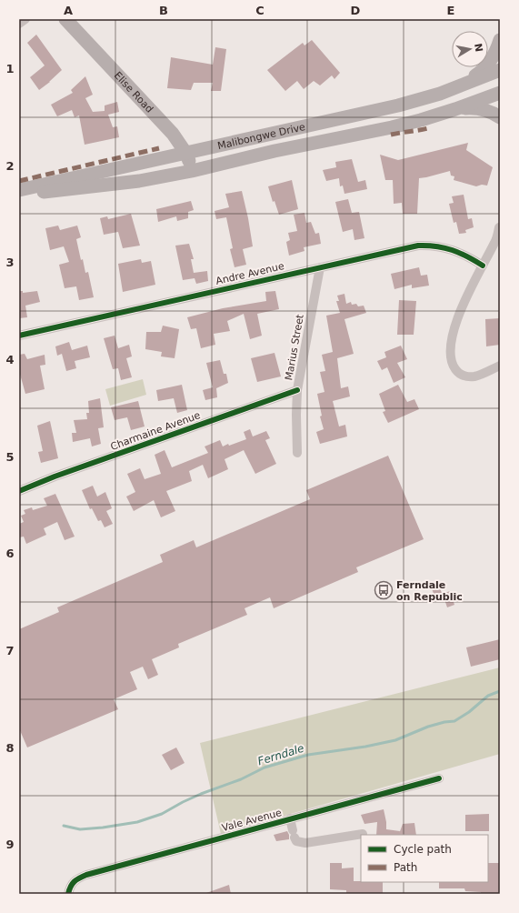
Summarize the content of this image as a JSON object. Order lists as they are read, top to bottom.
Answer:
{
  "streets": {
    "main road": ["Elise Road", "Malibongwe Drive"],
    "street": [
      "Andre Avenue",
      "Marius Street",
      "Charmaine Avenue",
      "Vale Avenue"
    ]
  },
  "crossings": [
    ["Elise Road", "Malibongwe Drive"],
    ["Andre Avenue", "Marius Street"],
    ["Marius Street", "Charmaine Avenue"]
  ],
  "water": ["Ferndale"],
  "places": {
    "bus stop": ["Ferndale on Republic"]
  },
  "legend": ["Cycle path", "Path"],
  "north": "right",
  "grid": {
    "columns": [
      "A",
      "B",
      "C",
      "D",
      "E"
    ],
    "rows": [
      "1",
      "2",
      "3",
      "4",
      "5",
      "6",
      "7",
      "8",
      "9"
    ]
  }
}
